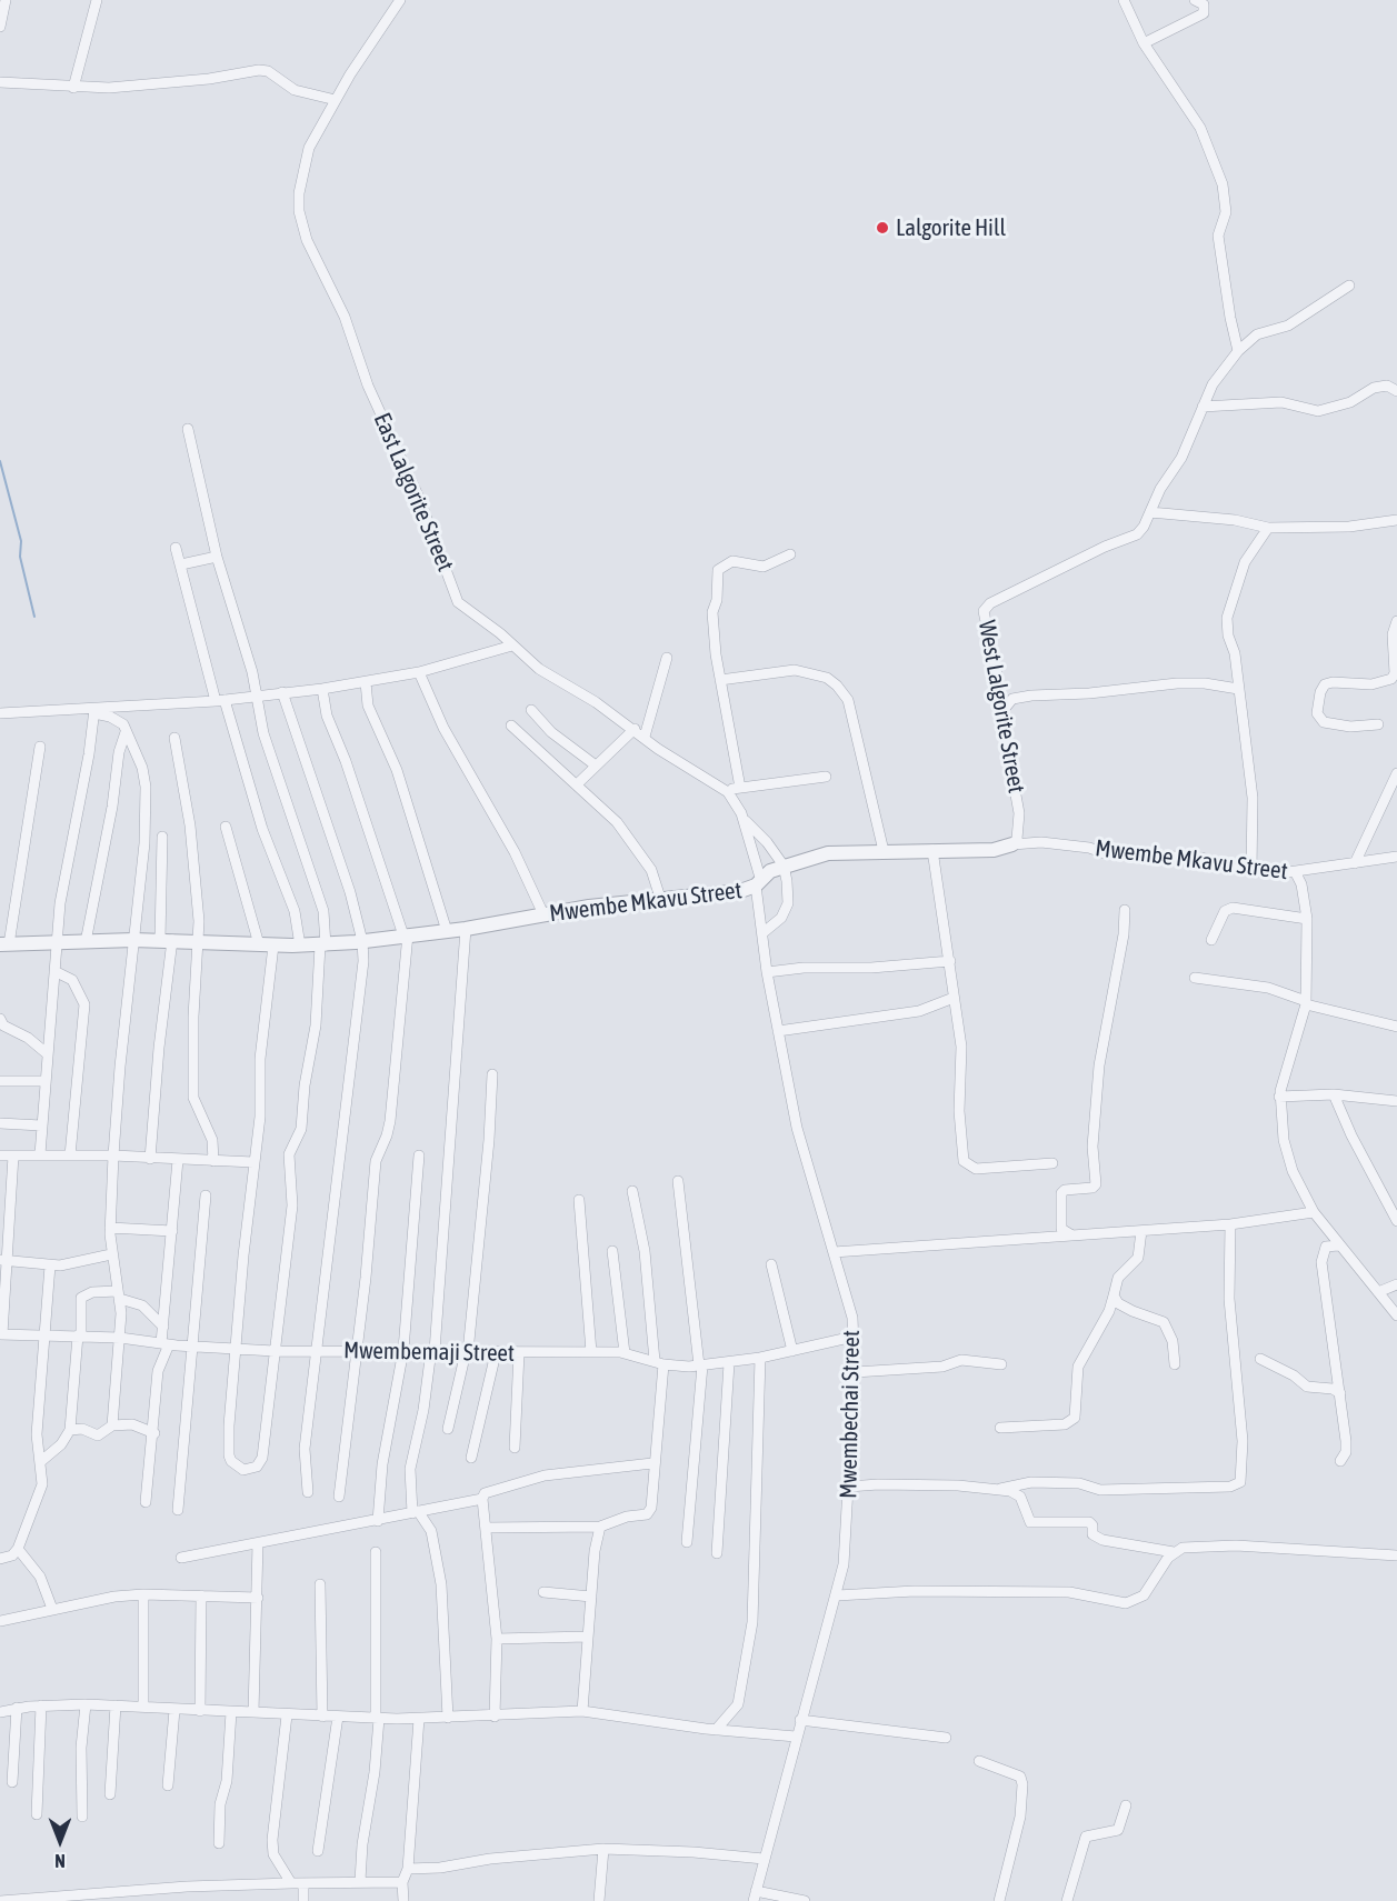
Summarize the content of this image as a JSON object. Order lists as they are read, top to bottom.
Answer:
{
  "streets": {
    "street": [
      "East Lalgorite Street",
      "West Lalgorite Street",
      "Mwembe Mkavu Street",
      "Mwembemaji Street",
      "Mwembechai Street"
    ]
  },
  "crossings": [
    ["East Lalgorite Street", "Mwembe Mkavu Street"],
    ["East Lalgorite Street", "Mwembechai Street"],
    ["West Lalgorite Street", "Mwembe Mkavu Street"],
    ["Mwembe Mkavu Street", "Mwembechai Street"],
    ["Mwembemaji Street", "Mwembechai Street"]
  ],
  "places": ["Lalgorite Hill"],
  "north": "bottom"
}
